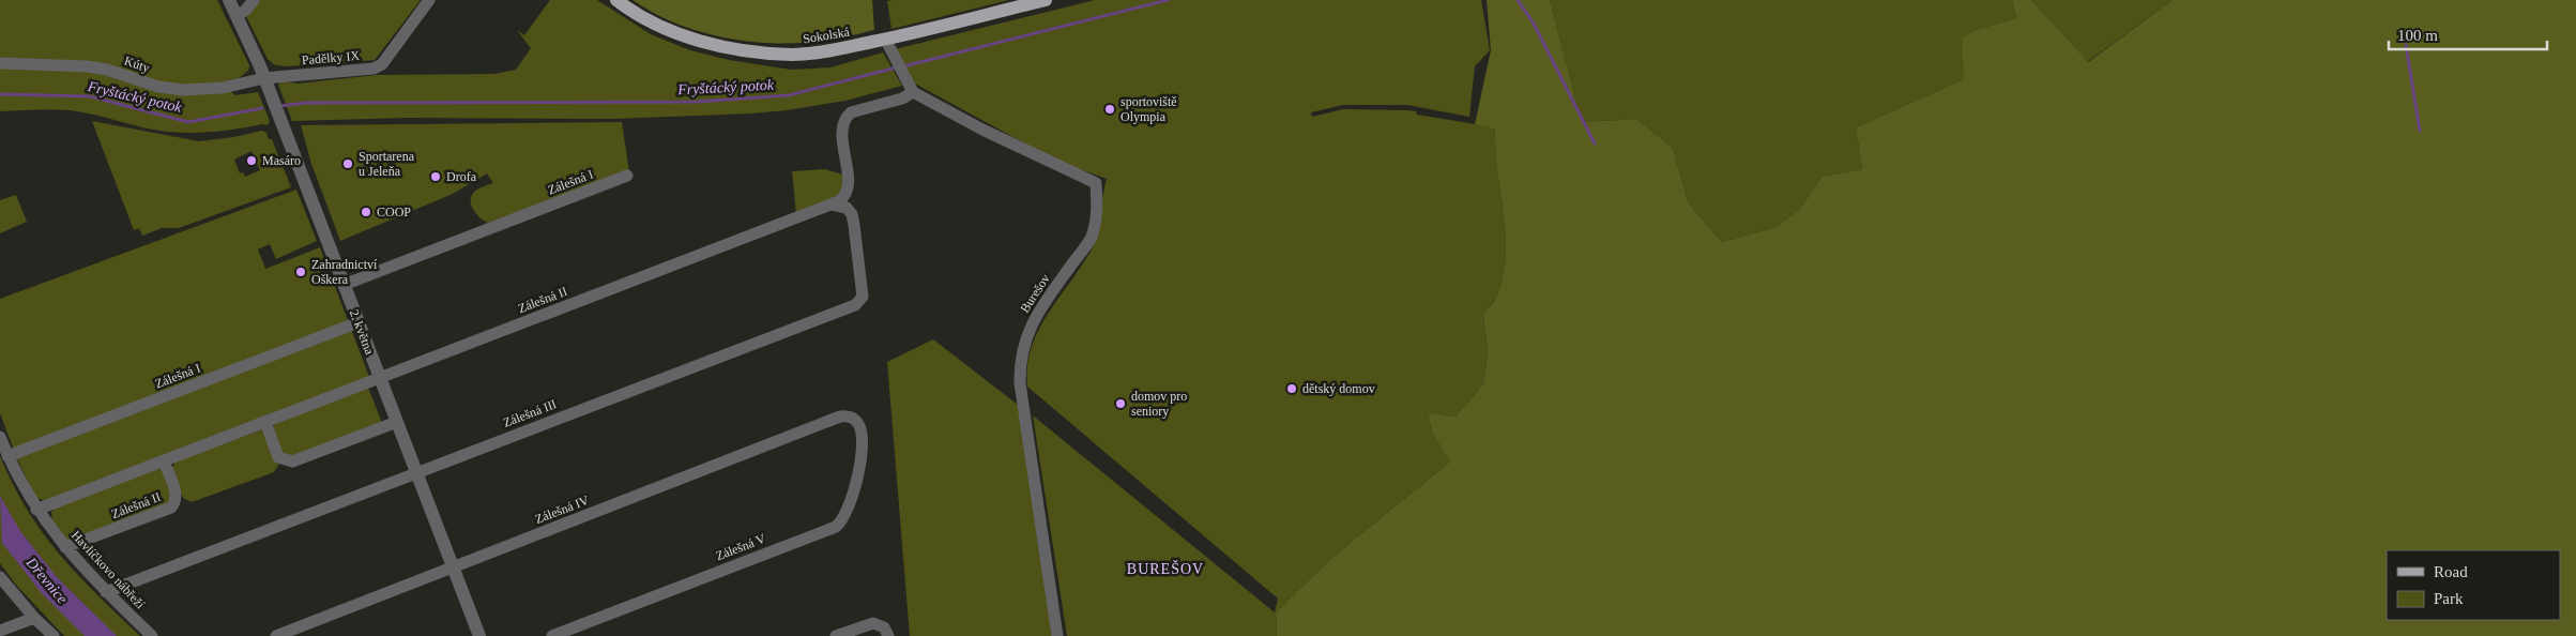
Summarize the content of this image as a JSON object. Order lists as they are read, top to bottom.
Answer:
{
  "streets": {
    "main road": ["Sokolská"],
    "street": [
      "Padělky IX",
      "Kúty",
      "Zálešná I",
      "Burešov",
      "Zálešná II",
      "2. května",
      "Zálešná III",
      "Zálešná IV",
      "Zálešná V",
      "Havlíčkovo nábřeží"
    ]
  },
  "crossings": [
    ["Padělky IX", "Kúty"],
    ["Padělky IX", "2. května"],
    ["Kúty", "2. května"],
    ["Zálešná I", "2. května"],
    ["Zálešná I", "Havlíčkovo nábřeží"],
    ["Zálešná II", "2. května"],
    ["Zálešná II", "Zálešná III"],
    ["Zálešná II", "Havlíčkovo nábřeží"],
    ["2. května", "Zálešná III"],
    ["2. května", "Zálešná IV"],
    ["Zálešná III", "Havlíčkovo nábřeží"],
    ["Zálešná IV", "Zálešná V"]
  ],
  "districts": ["BUREŠOV"],
  "water": ["Fryštácký potok", "Dřevnice"],
  "places": [
    "sportoviště Olympia",
    "Masáro",
    "Sportarena u Jeleňa",
    "Drofa",
    "COOP",
    "Zahradnictví Oškera",
    "dětský domov",
    "domov pro seniory"
  ],
  "legend": ["Road", "Park"],
  "scale_bar": "100 m"
}
